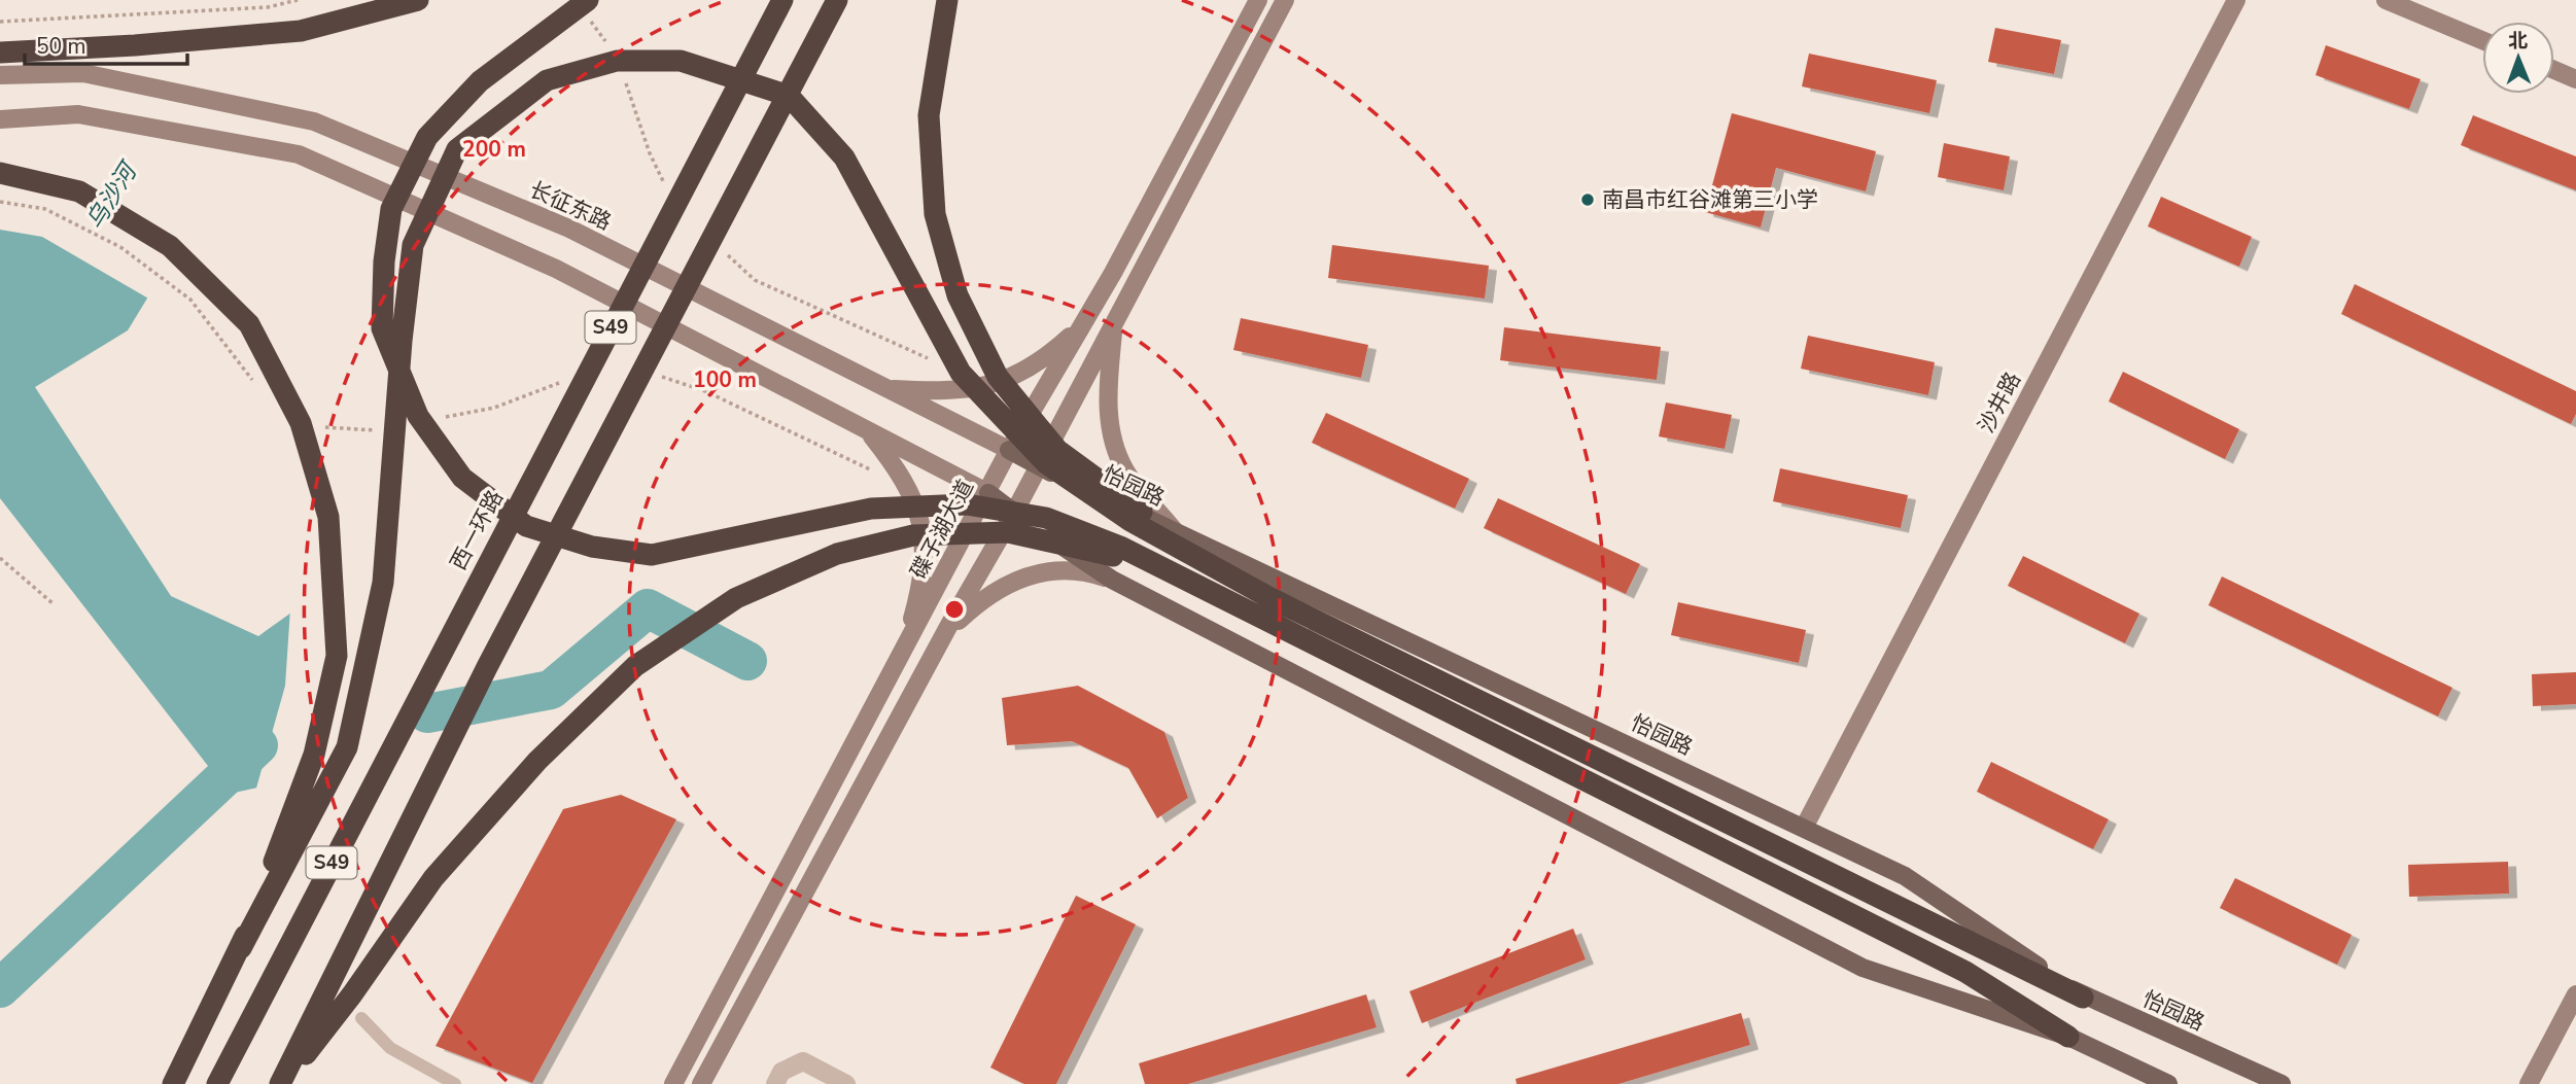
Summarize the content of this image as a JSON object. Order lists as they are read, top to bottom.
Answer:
{
  "streets": {
    "highway": ["S49", "西一环路"],
    "main road": [
      "长征东路",
      "沙井路",
      "怡园路",
      "碟子湖大道"
    ]
  },
  "crossings": [
    ["长征东路", "怡园路"],
    ["长征东路", "碟子湖大道"],
    ["沙井路", "怡园路"],
    ["怡园路", "碟子湖大道"]
  ],
  "water": ["乌沙河"],
  "places": ["南昌市红谷滩第三小学"],
  "scale_bar": "50 m",
  "north": "top",
  "rings": ["200 m", "100 m"]
}
